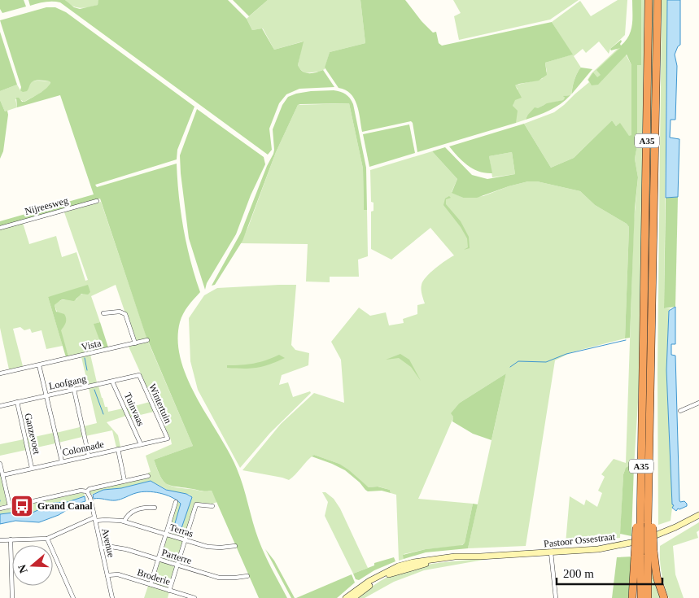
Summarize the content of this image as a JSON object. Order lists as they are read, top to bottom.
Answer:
{
  "streets": {
    "highway": ["A35"],
    "main road": ["Pastoor Ossestraat"],
    "street": [
      "Nijreesweg",
      "Vista",
      "Loofgang",
      "Wintertuin",
      "Tuinvaas",
      "Ganzevoet",
      "Colonnade",
      "Terras",
      "Avenue",
      "Parterre",
      "Broderie"
    ]
  },
  "crossings": [
    ["Loofgang", "Wintertuin"],
    ["Loofgang", "Tuinvaas"],
    ["Loofgang", "Ganzevoet"],
    ["Wintertuin", "Colonnade"],
    ["Tuinvaas", "Colonnade"],
    ["Ganzevoet", "Colonnade"],
    ["Terras", "Avenue"],
    ["Avenue", "Parterre"],
    ["Avenue", "Broderie"]
  ],
  "places": {
    "bus stop": ["Grand Canal"]
  },
  "scale_bar": "200 m",
  "north": "left"
}
